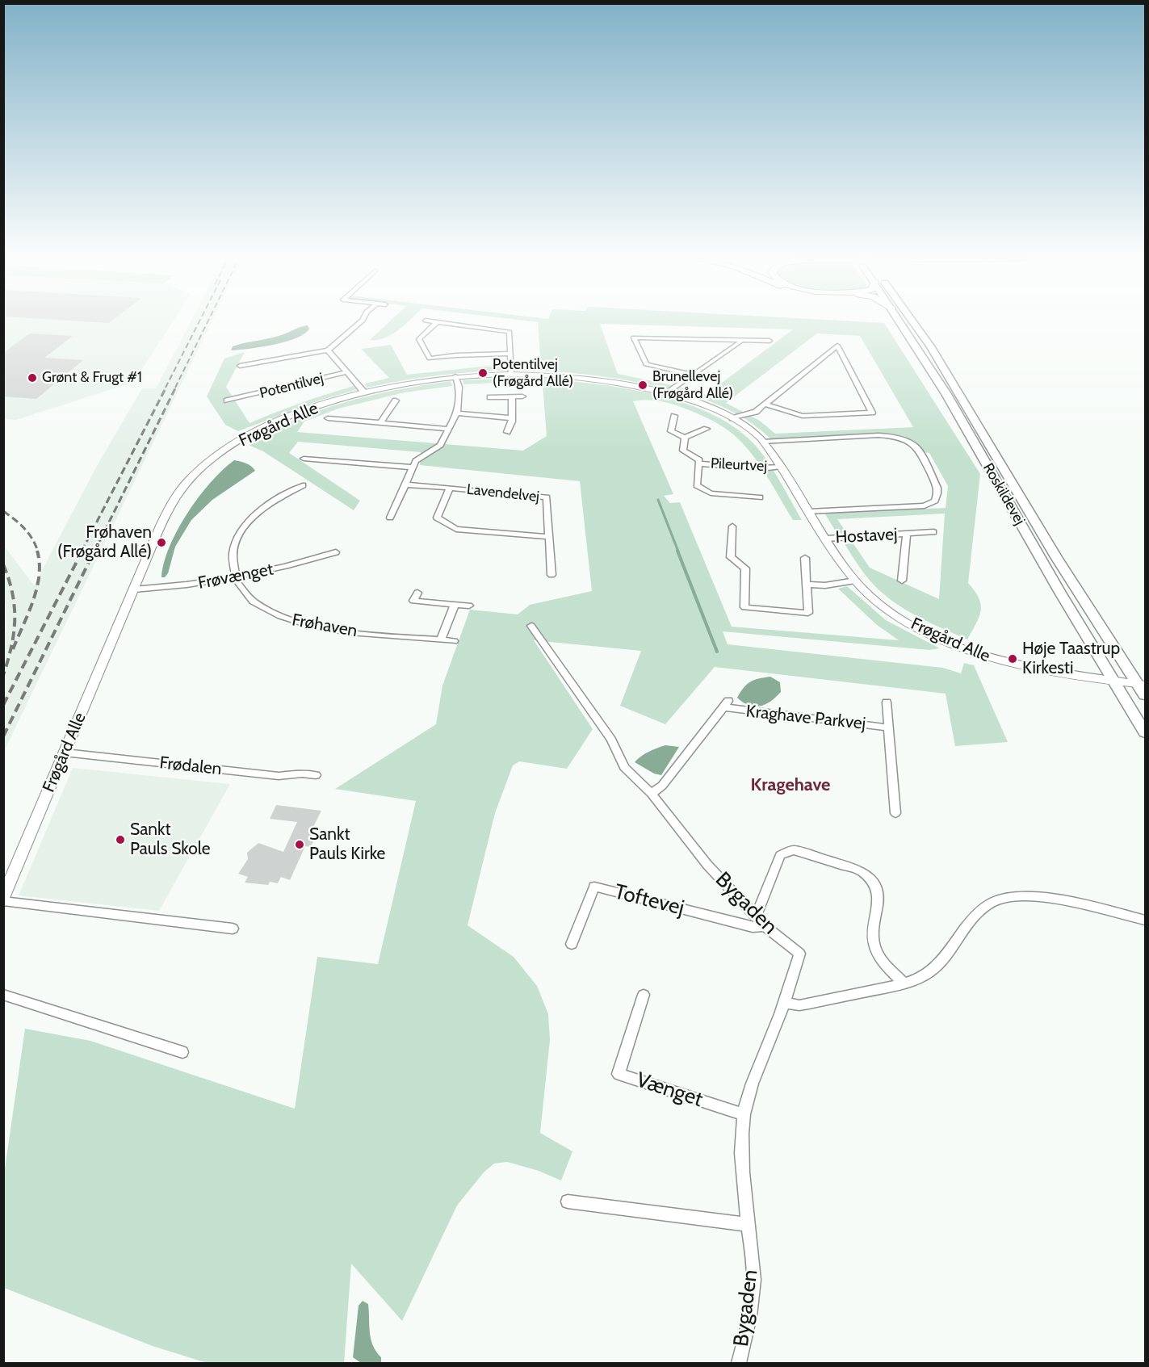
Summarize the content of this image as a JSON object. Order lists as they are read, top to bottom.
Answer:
{
  "streets": {
    "main road": ["Roskildevej"],
    "street": [
      "Potentilvej",
      "Frøgård Alle",
      "Pileurtvej",
      "Lavendelvej",
      "Hostavej",
      "Frøvænget",
      "Frøhaven",
      "Kraghave Parkvej",
      "Frødalen",
      "Toftevej",
      "Bygaden",
      "Vænget"
    ]
  },
  "crossings": [
    ["Potentilvej", "Frøgård Alle"],
    ["Frøgård Alle", "Pileurtvej"],
    ["Frøgård Alle", "Roskildevej"],
    ["Frøgård Alle", "Hostavej"],
    ["Frøgård Alle", "Frøvænget"],
    ["Frøgård Alle", "Frødalen"],
    ["Frøvænget", "Frøhaven"],
    ["Kraghave Parkvej", "Bygaden"],
    ["Toftevej", "Bygaden"],
    ["Bygaden", "Vænget"]
  ],
  "districts": ["Kragehave"],
  "places": [
    "Potentilvej (Frøgård Allé)",
    "Grønt & Frugt #1",
    "Brunellevej (Frøgård Allé)",
    "Frøhaven (Frøgård Allé)",
    "Høje Taastrup Kirkesti",
    "Sankt Pauls Skole",
    "Sankt Pauls Kirke"
  ]
}
